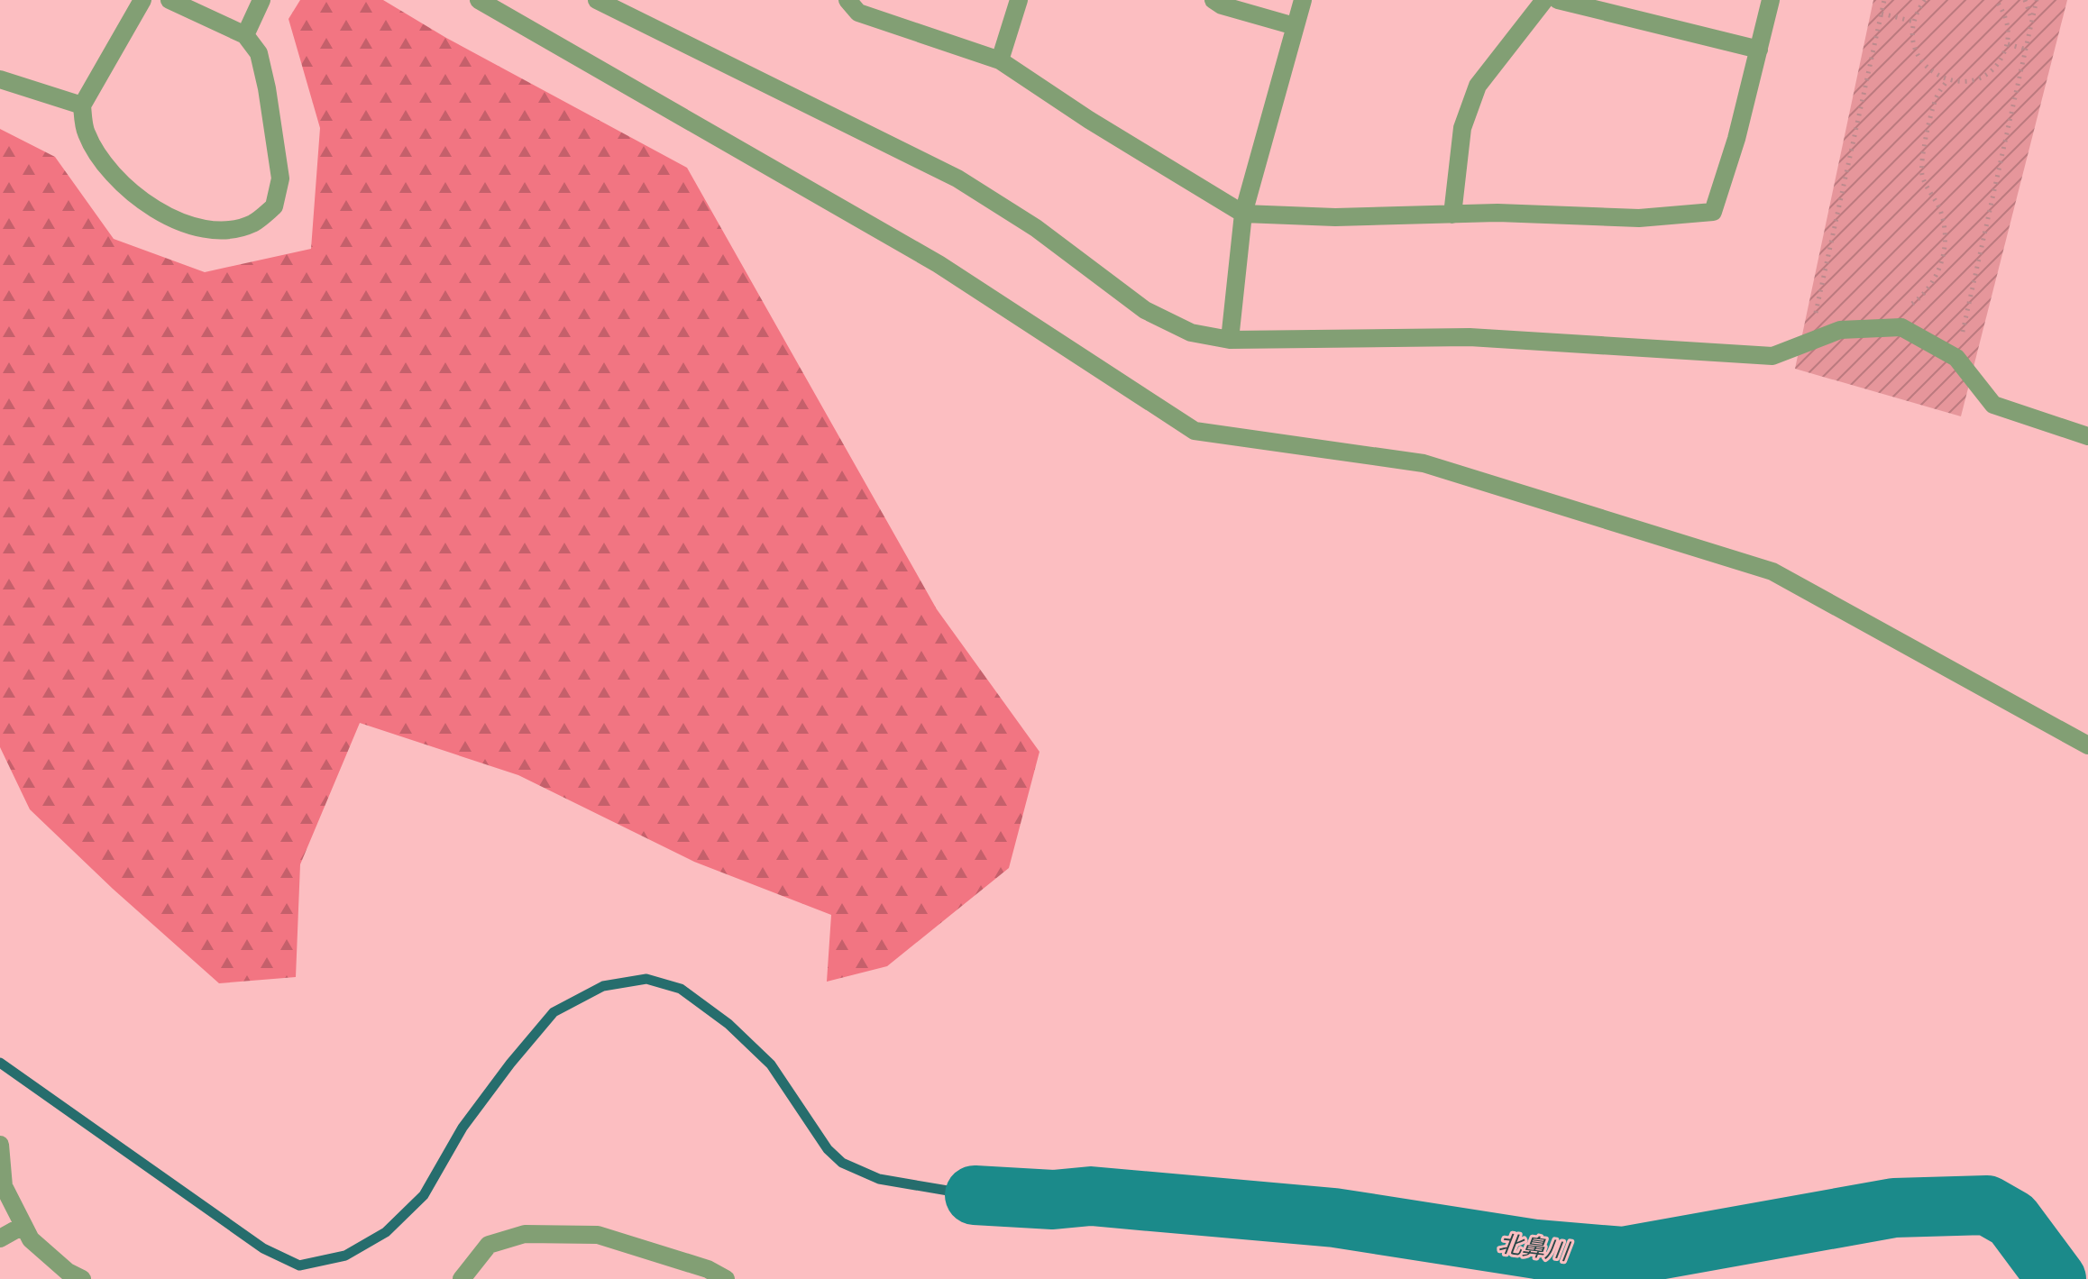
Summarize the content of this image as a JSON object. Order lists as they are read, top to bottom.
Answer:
{
  "water": ["北鼻川"]
}
